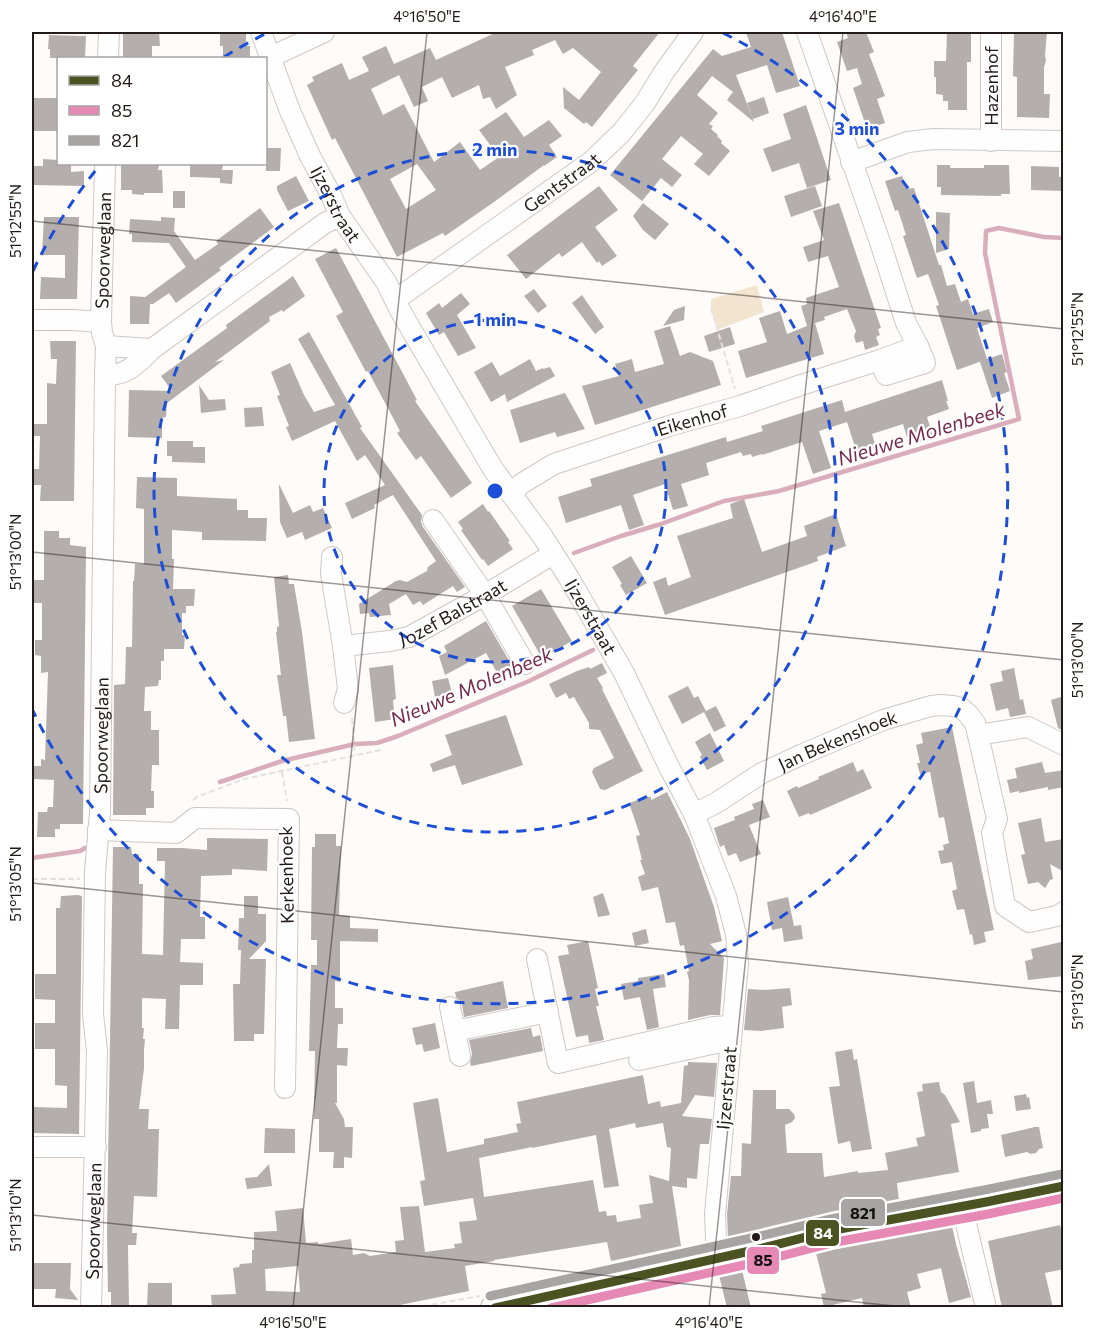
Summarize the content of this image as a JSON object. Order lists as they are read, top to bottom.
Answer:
{
  "streets": {
    "street": [
      "Hazenhof",
      "Gentstraat",
      "Ijzerstraat",
      "Spoorweglaan",
      "Eikenhof",
      "Jozef Balstraat",
      "Jan Bekenshoek",
      "Kerkenhoek"
    ]
  },
  "crossings": [
    ["Hazenhof", "Eikenhof"],
    ["Gentstraat", "Ijzerstraat"],
    ["Ijzerstraat", "Eikenhof"],
    ["Ijzerstraat", "Jozef Balstraat"],
    ["Ijzerstraat", "Jan Bekenshoek"],
    ["Spoorweglaan", "Kerkenhoek"]
  ],
  "water": ["Nieuwe Molenbeek"],
  "lines": ["transit line 821", "transit line 84", "transit line 85"],
  "legend": ["84", "85", "821"],
  "coordinates": [
    "4°16'50\"E",
    "4°16'40\"E",
    "51°12'55\"N",
    "51°13'00\"N",
    "51°13'05\"N",
    "51°13'10\"N"
  ],
  "rings": ["3 min", "2 min", "1 min"]
}
